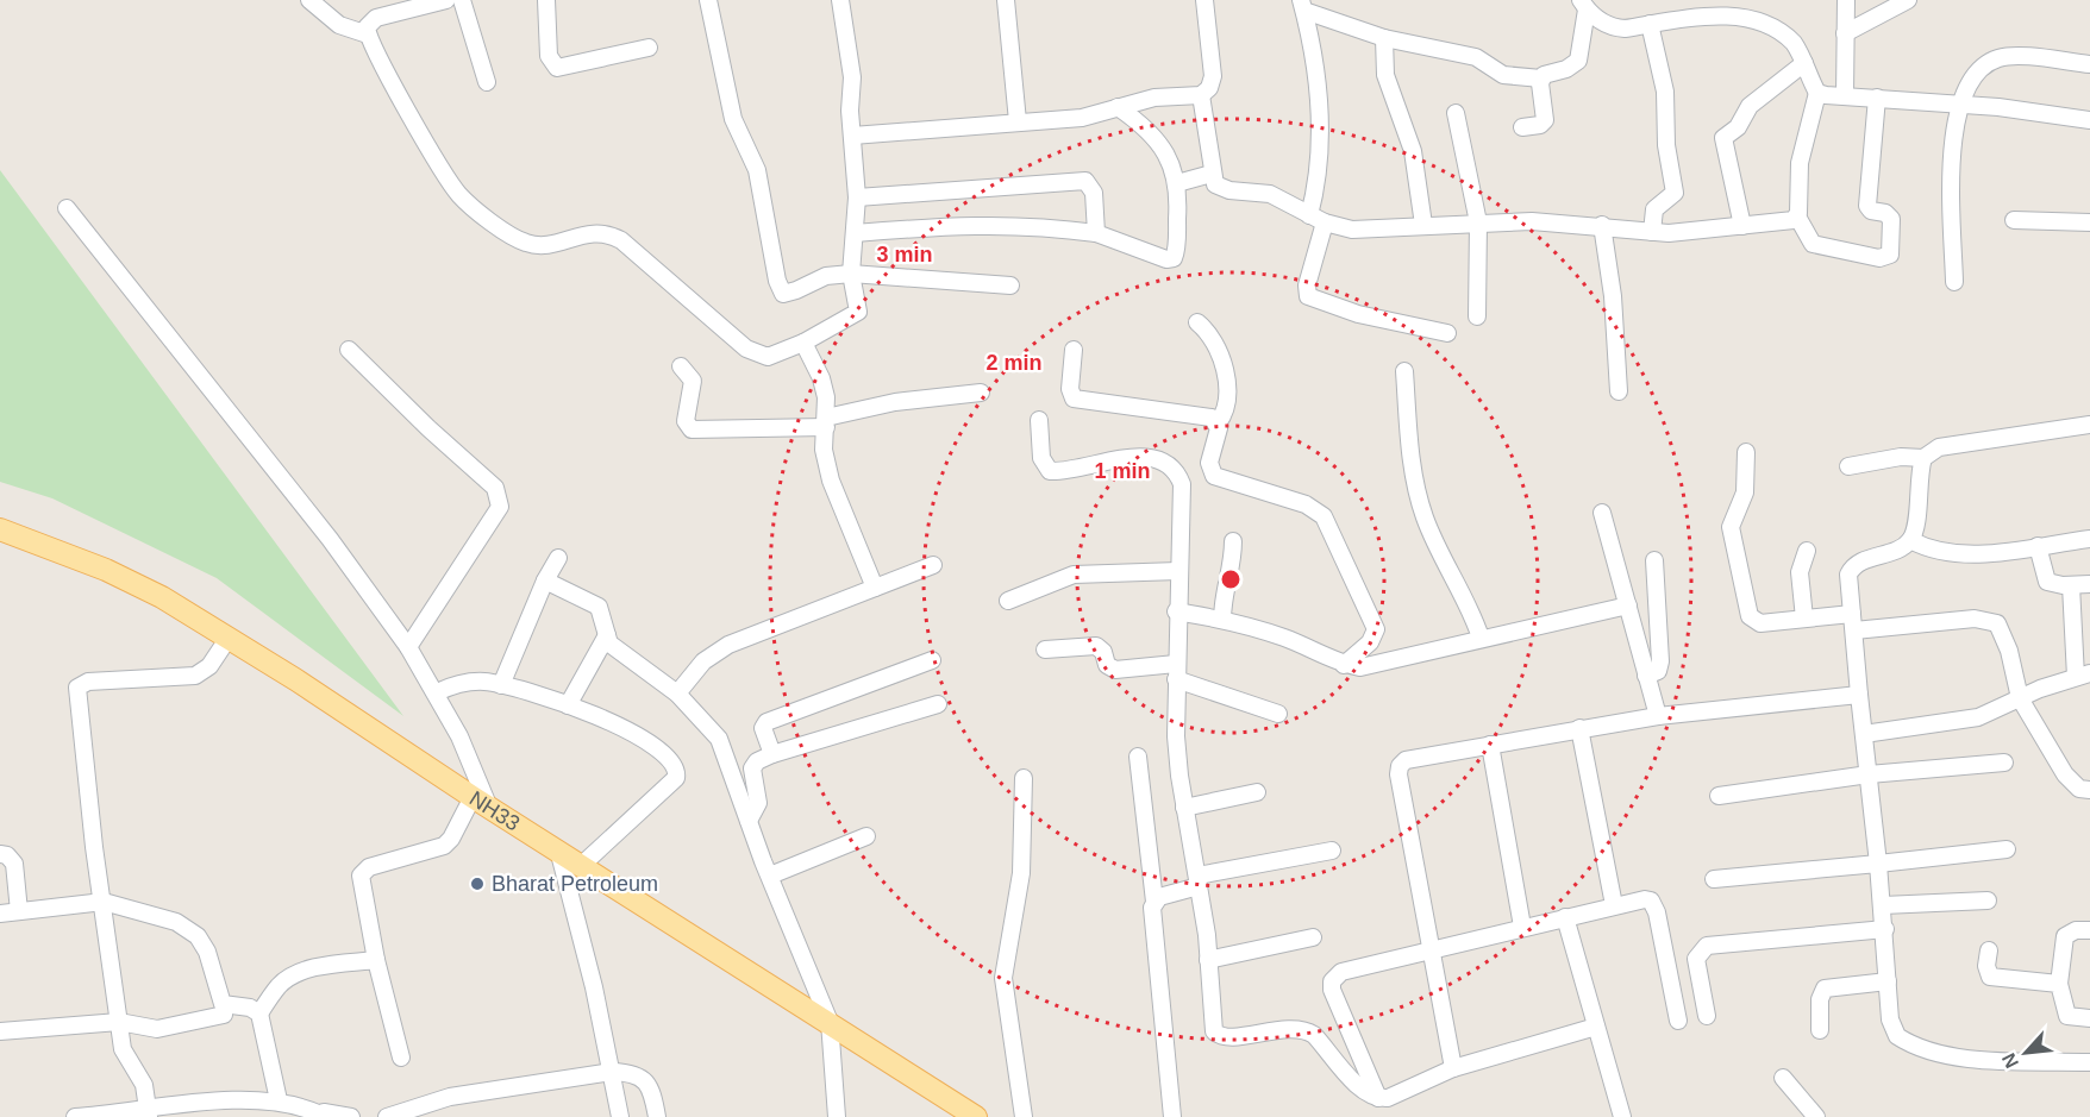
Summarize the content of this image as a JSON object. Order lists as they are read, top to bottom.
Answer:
{
  "streets": {
    "main road": ["NH33"]
  },
  "places": ["Bharat Petroleum"],
  "north": "bottom left",
  "rings": ["3 min", "2 min", "1 min"]
}
